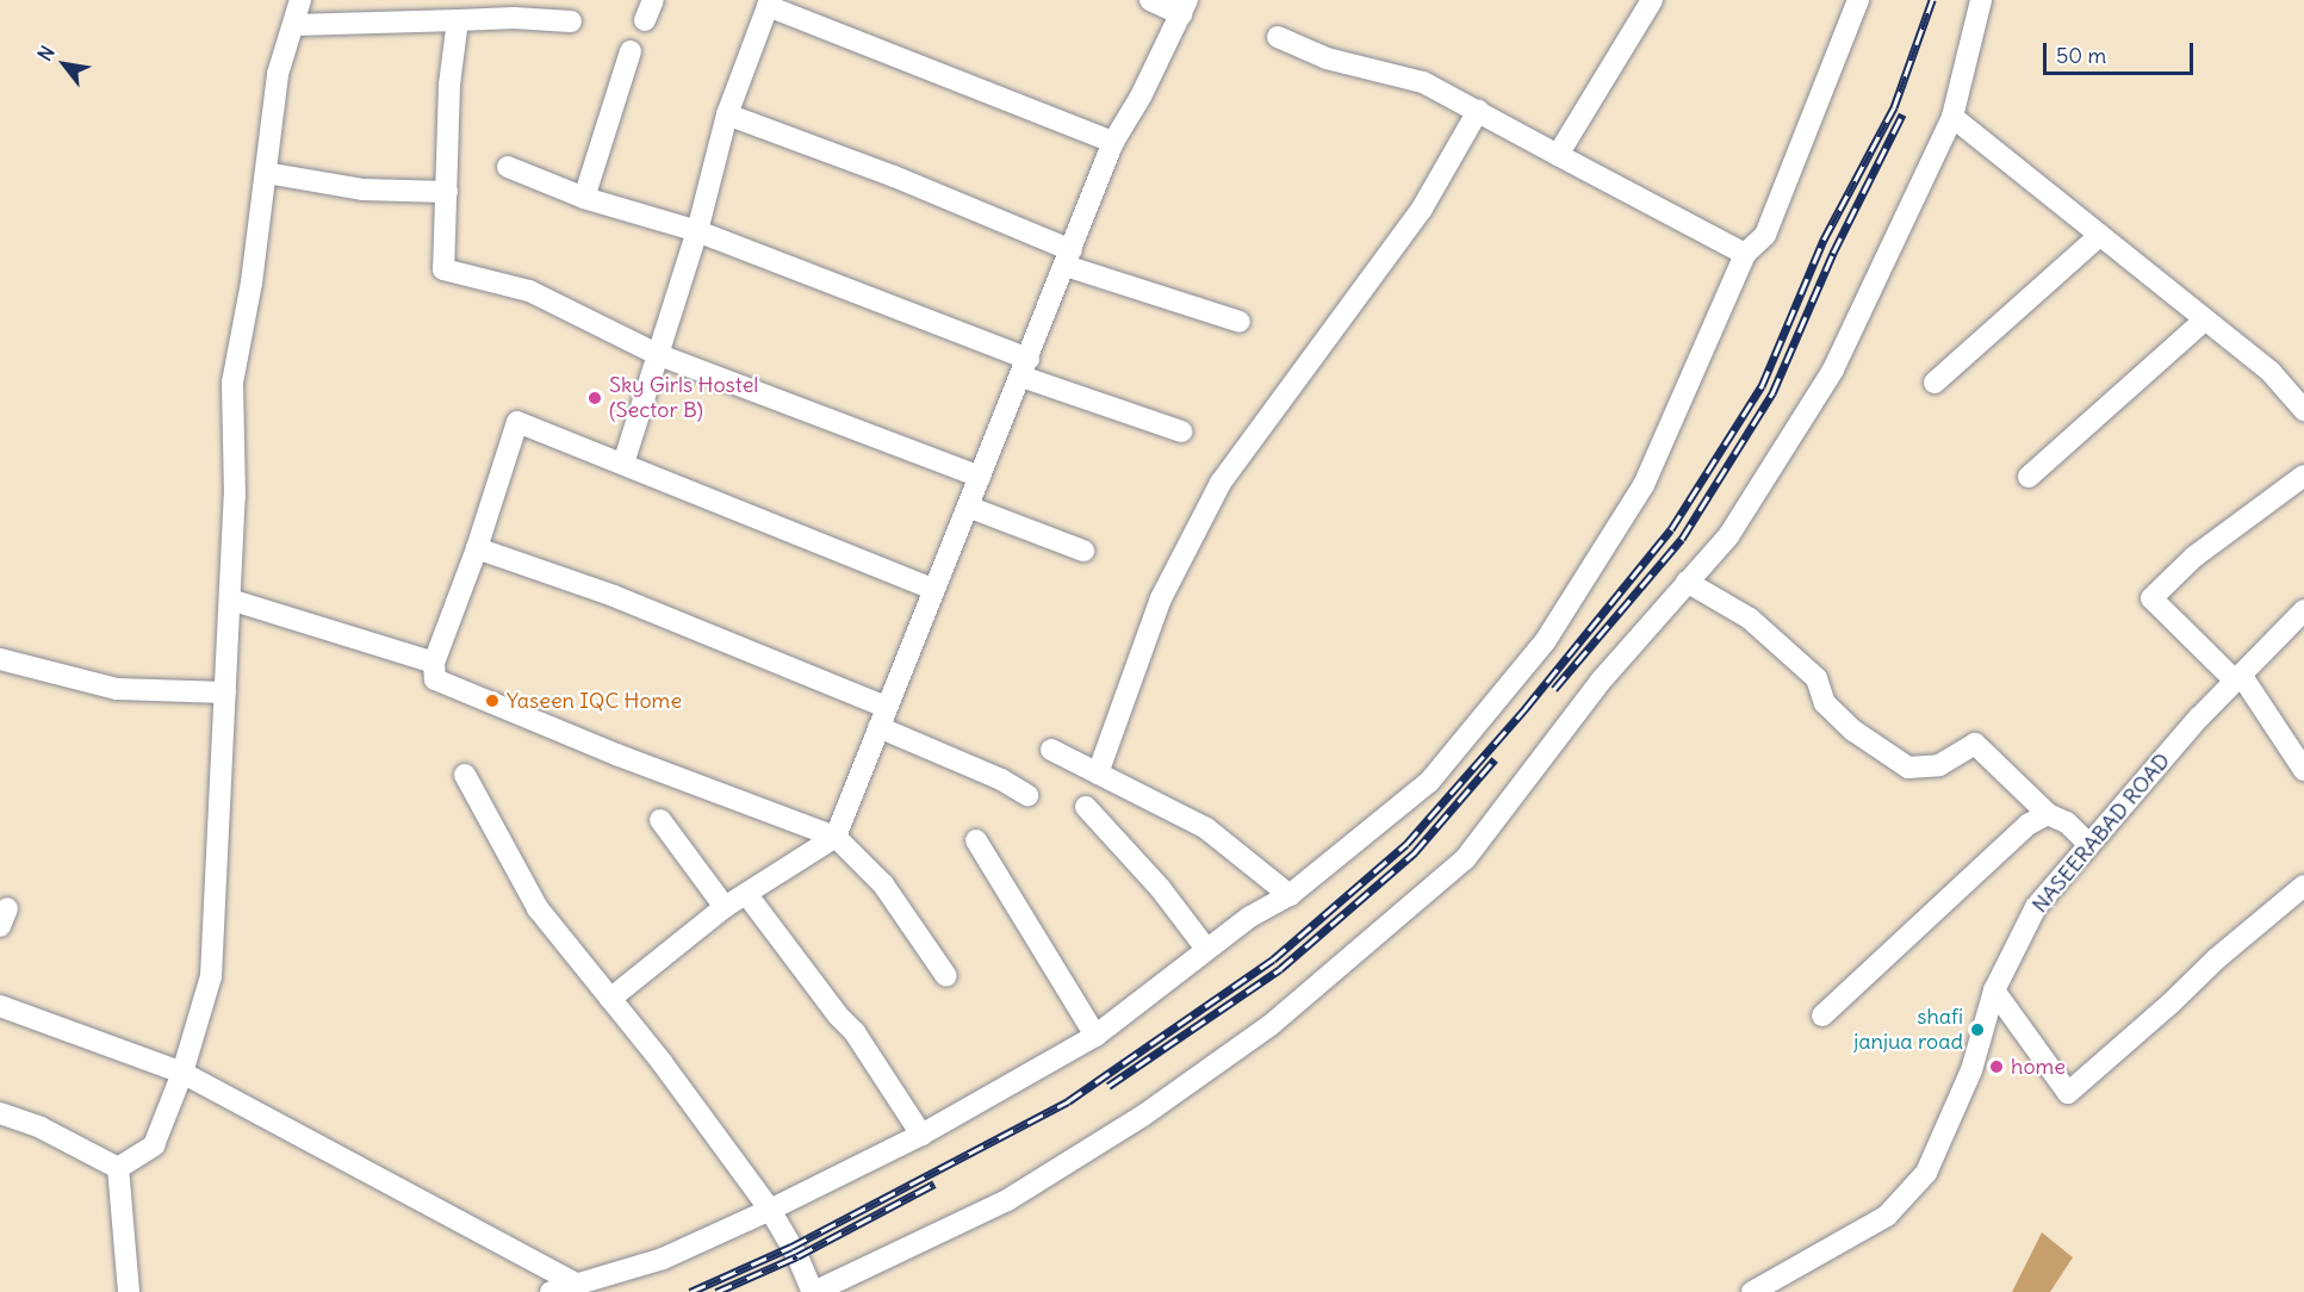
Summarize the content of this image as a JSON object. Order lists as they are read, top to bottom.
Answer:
{
  "streets": {
    "street": ["NASEERABAD ROAD"]
  },
  "places": [
    "Sky Girls Hostel (Sector B)",
    "Yaseen IQC Home",
    "shafi janjua road",
    "home"
  ],
  "scale_bar": "50 m",
  "north": "top left"
}
